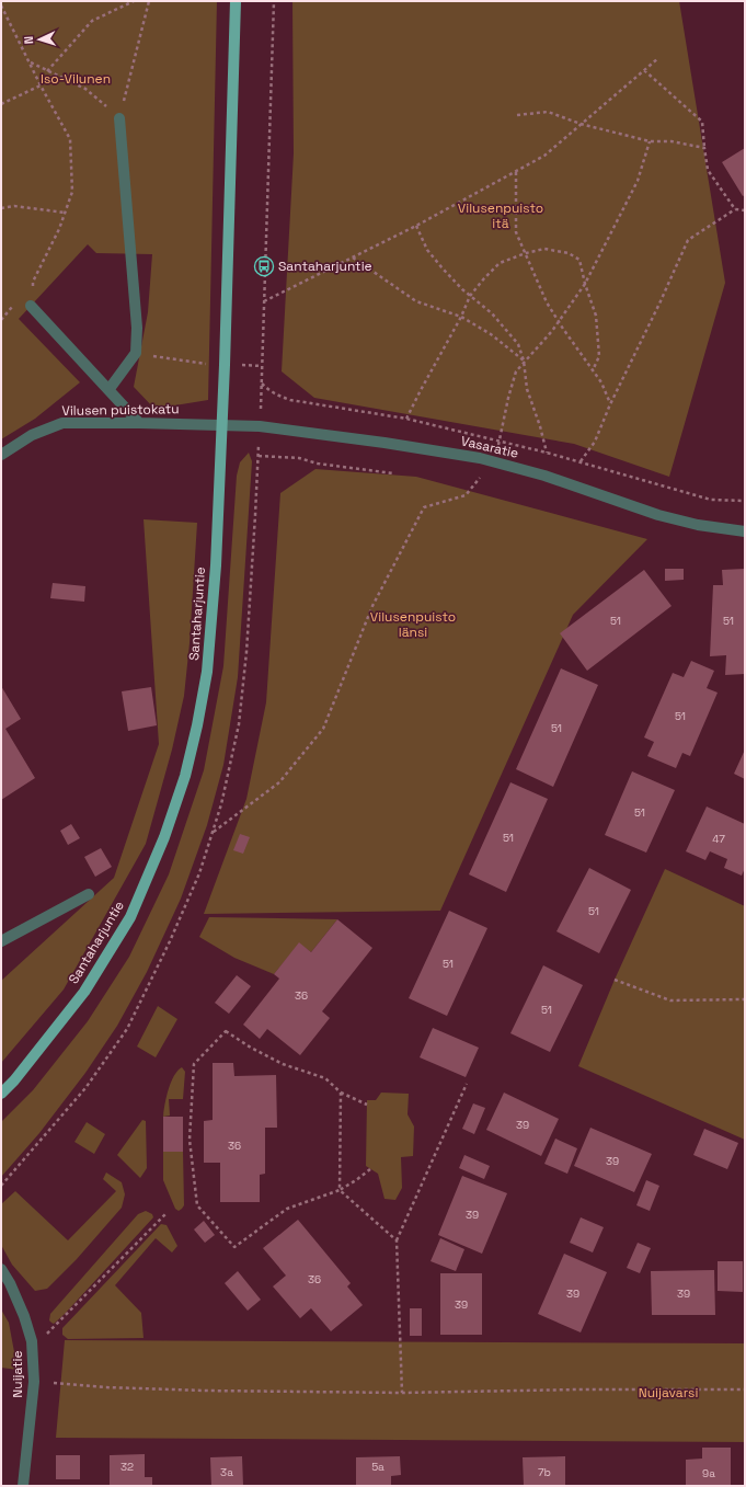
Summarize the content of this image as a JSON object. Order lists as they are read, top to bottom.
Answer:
{
  "streets": {
    "main road": ["Santaharjuntie"],
    "street": ["Vilusen puistokatu", "Vasaratie", "Nuijatie"]
  },
  "crossings": [
    ["Vilusen puistokatu", "Vasaratie"],
    ["Vilusen puistokatu", "Santaharjuntie"],
    ["Vasaratie", "Santaharjuntie"]
  ],
  "parks": [
    "Iso-Vilunen",
    "Vilusenpuisto itä",
    "Vilusenpuisto länsi",
    "Nuijavarsi"
  ],
  "places": {
    "bus stop": ["Santaharjuntie"]
  },
  "house_numbers": [
    "51",
    "51",
    "51",
    "51",
    "51",
    "51",
    "47",
    "51",
    "51",
    "36",
    "51",
    "39",
    "36",
    "39",
    "39",
    "36",
    "39",
    "39",
    "39",
    "32",
    "5a",
    "3a",
    "7b",
    "9a"
  ],
  "north": "left"
}
